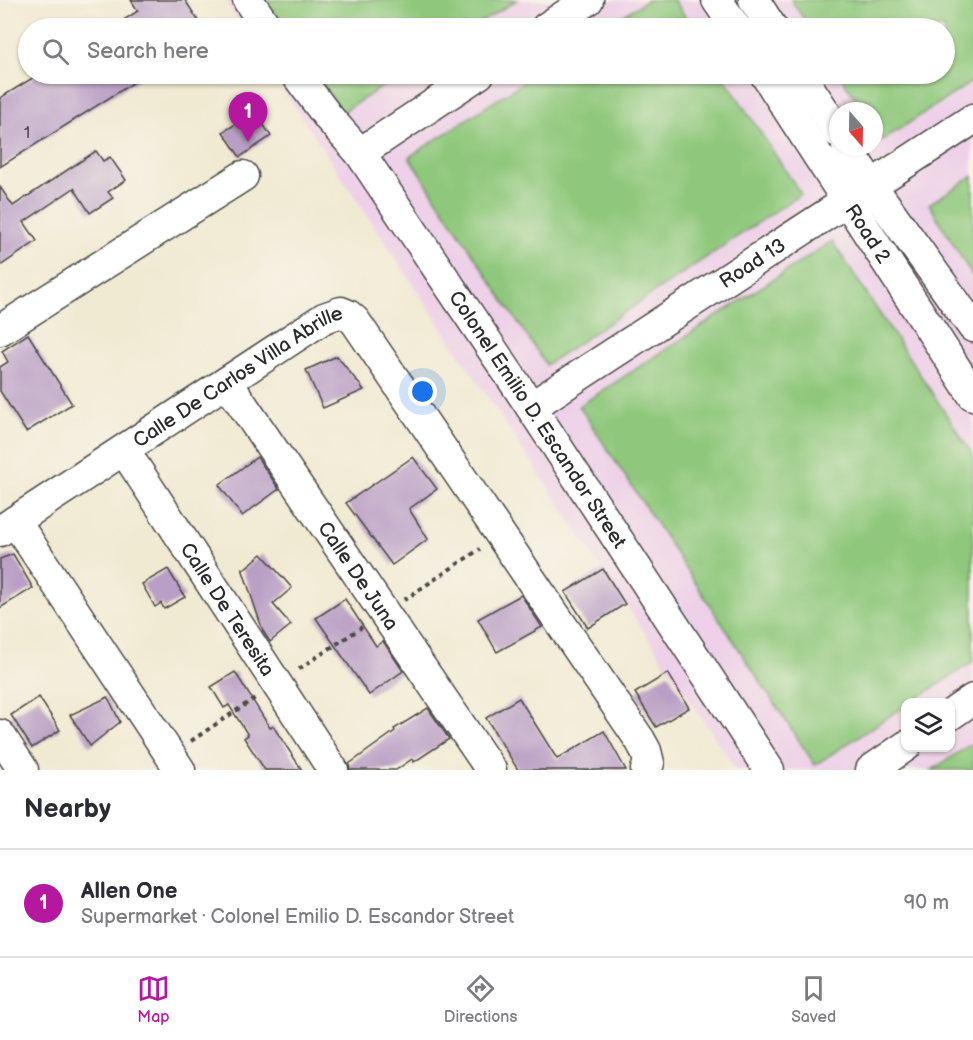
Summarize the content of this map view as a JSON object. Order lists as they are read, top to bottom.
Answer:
{
  "streets": {
    "street": [
      "Road 2",
      "Road 13",
      "Calle De Carlos Villa Abrille",
      "Colonel Emilio D. Escandor Street",
      "Calle De Juna",
      "Calle De Teresita"
    ]
  },
  "crossings": [
    ["Road 2", "Road 13"],
    ["Road 13", "Colonel Emilio D. Escandor Street"],
    ["Calle De Carlos Villa Abrille", "Calle De Juna"],
    ["Calle De Carlos Villa Abrille", "Calle De Teresita"]
  ],
  "house_numbers": ["1"],
  "north": "bottom",
  "page": {
    "search": "Search here",
    "pins": "1",
    "heading": "Nearby",
    "list": [
      {
        "mark": "1",
        "name": "Allen One",
        "note": "Supermarket · Colonel Emilio D. Escandor Street",
        "value": "90 m"
      }
    ],
    "nav": ["Map", "Directions", "Saved"]
  }
}
